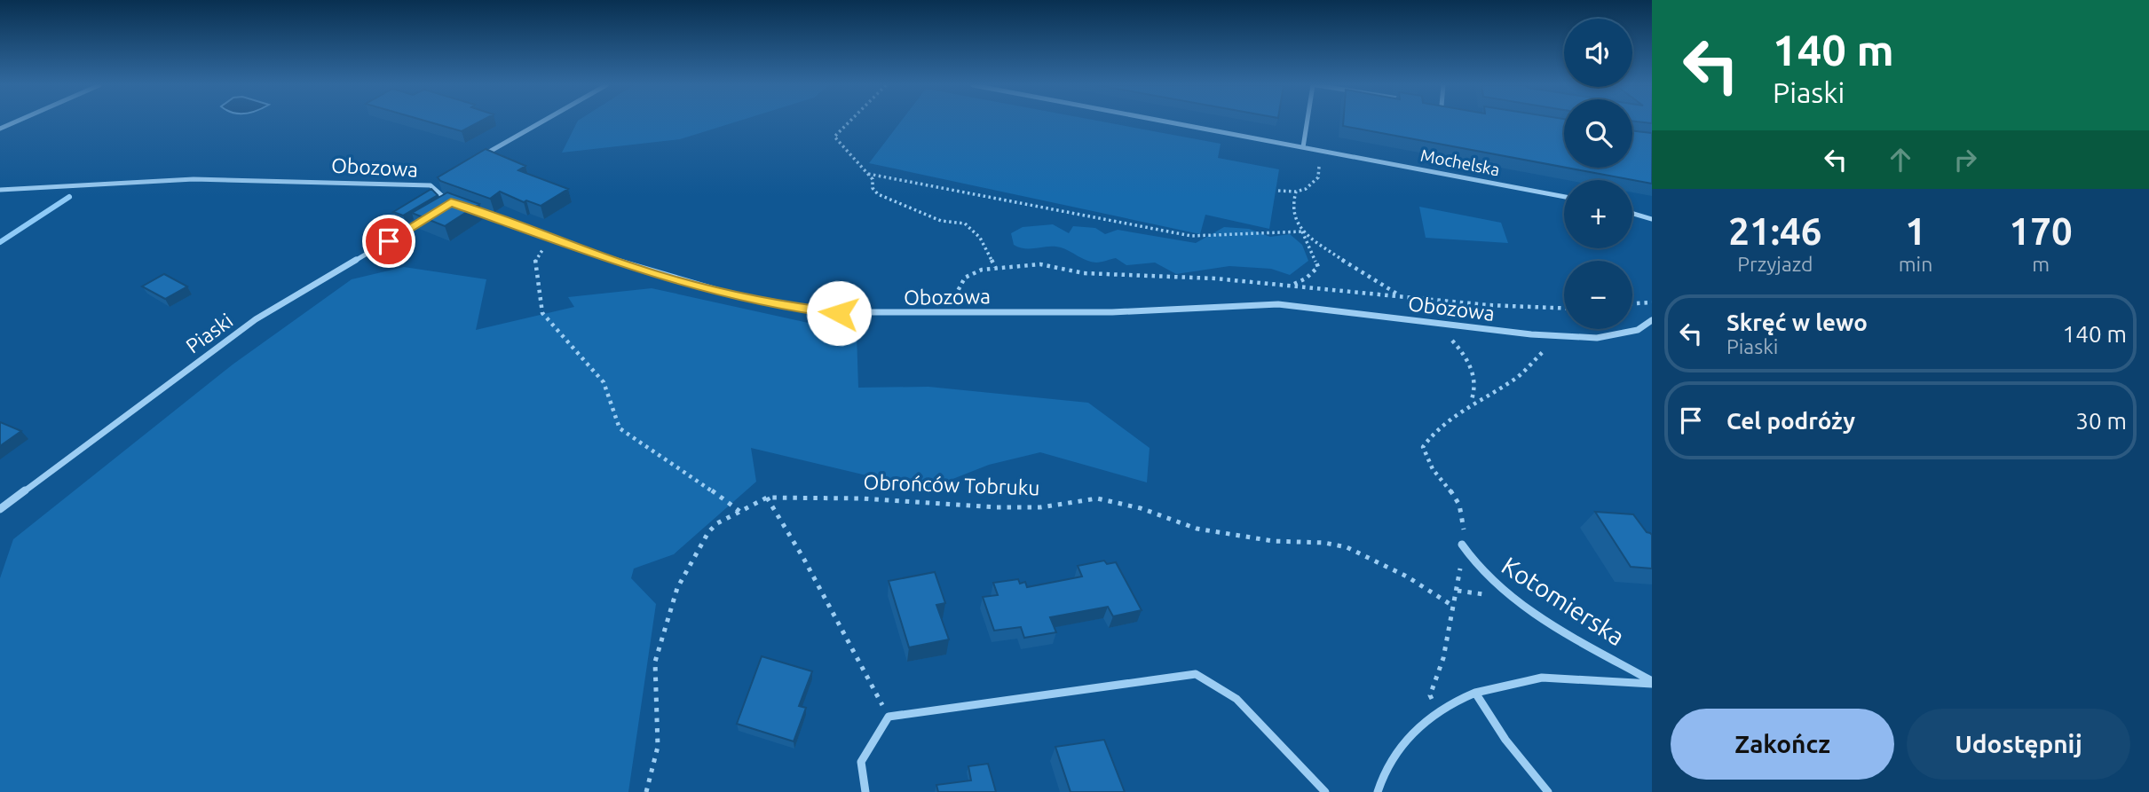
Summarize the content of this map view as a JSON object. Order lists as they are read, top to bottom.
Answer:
{
  "streets": {
    "street": [
      "Mochelska",
      "Obozowa",
      "Piaski",
      "Kotomierska"
    ],
    "path": ["Obrońców Tobruku"]
  },
  "page": {
    "turn": ["140 m", "Piaski"],
    "map_buttons": ["+", "−"],
    "eta": [
      "21:46",
      "Przyjazd",
      "1",
      "min",
      "170",
      "m"
    ],
    "list": [
      {
        "name": "Skręć w lewo",
        "note": "Piaski",
        "value": "140 m"
      },
      {
        "name": "Cel podróży",
        "value": "30 m"
      }
    ],
    "buttons": ["Zakończ", "Udostępnij"]
  }
}
